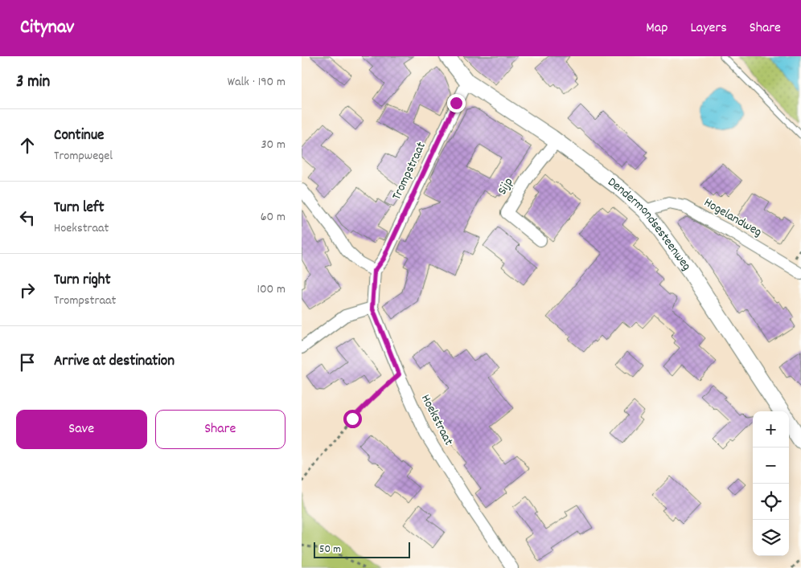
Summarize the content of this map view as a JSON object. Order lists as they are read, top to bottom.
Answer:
{
  "streets": {
    "main road": ["Dendermondsesteenweg"],
    "street": [
      "Trompstraat",
      "Sijp",
      "Hogelandweg",
      "Hoekstraat"
    ]
  },
  "crossings": [
    ["Trompstraat", "Dendermondsesteenweg"],
    ["Trompstraat", "Hoekstraat"],
    ["Sijp", "Dendermondsesteenweg"],
    ["Hogelandweg", "Dendermondsesteenweg"]
  ],
  "scale_bar": "50 m",
  "page": {
    "header": "Citynav",
    "nav": ["Map", "Layers", "Share"],
    "heading": ["3 min", "Walk · 190 m"],
    "list": [
      ["Continue", "Trompwegel", "30 m"],
      ["Turn left", "Hoekstraat", "60 m"],
      ["Turn right", "Trompstraat", "100 m"],
      "Arrive at destination"
    ],
    "buttons": ["Save", "Share"],
    "map_buttons": ["+", "−"],
    "scale": "50 m"
  }
}
